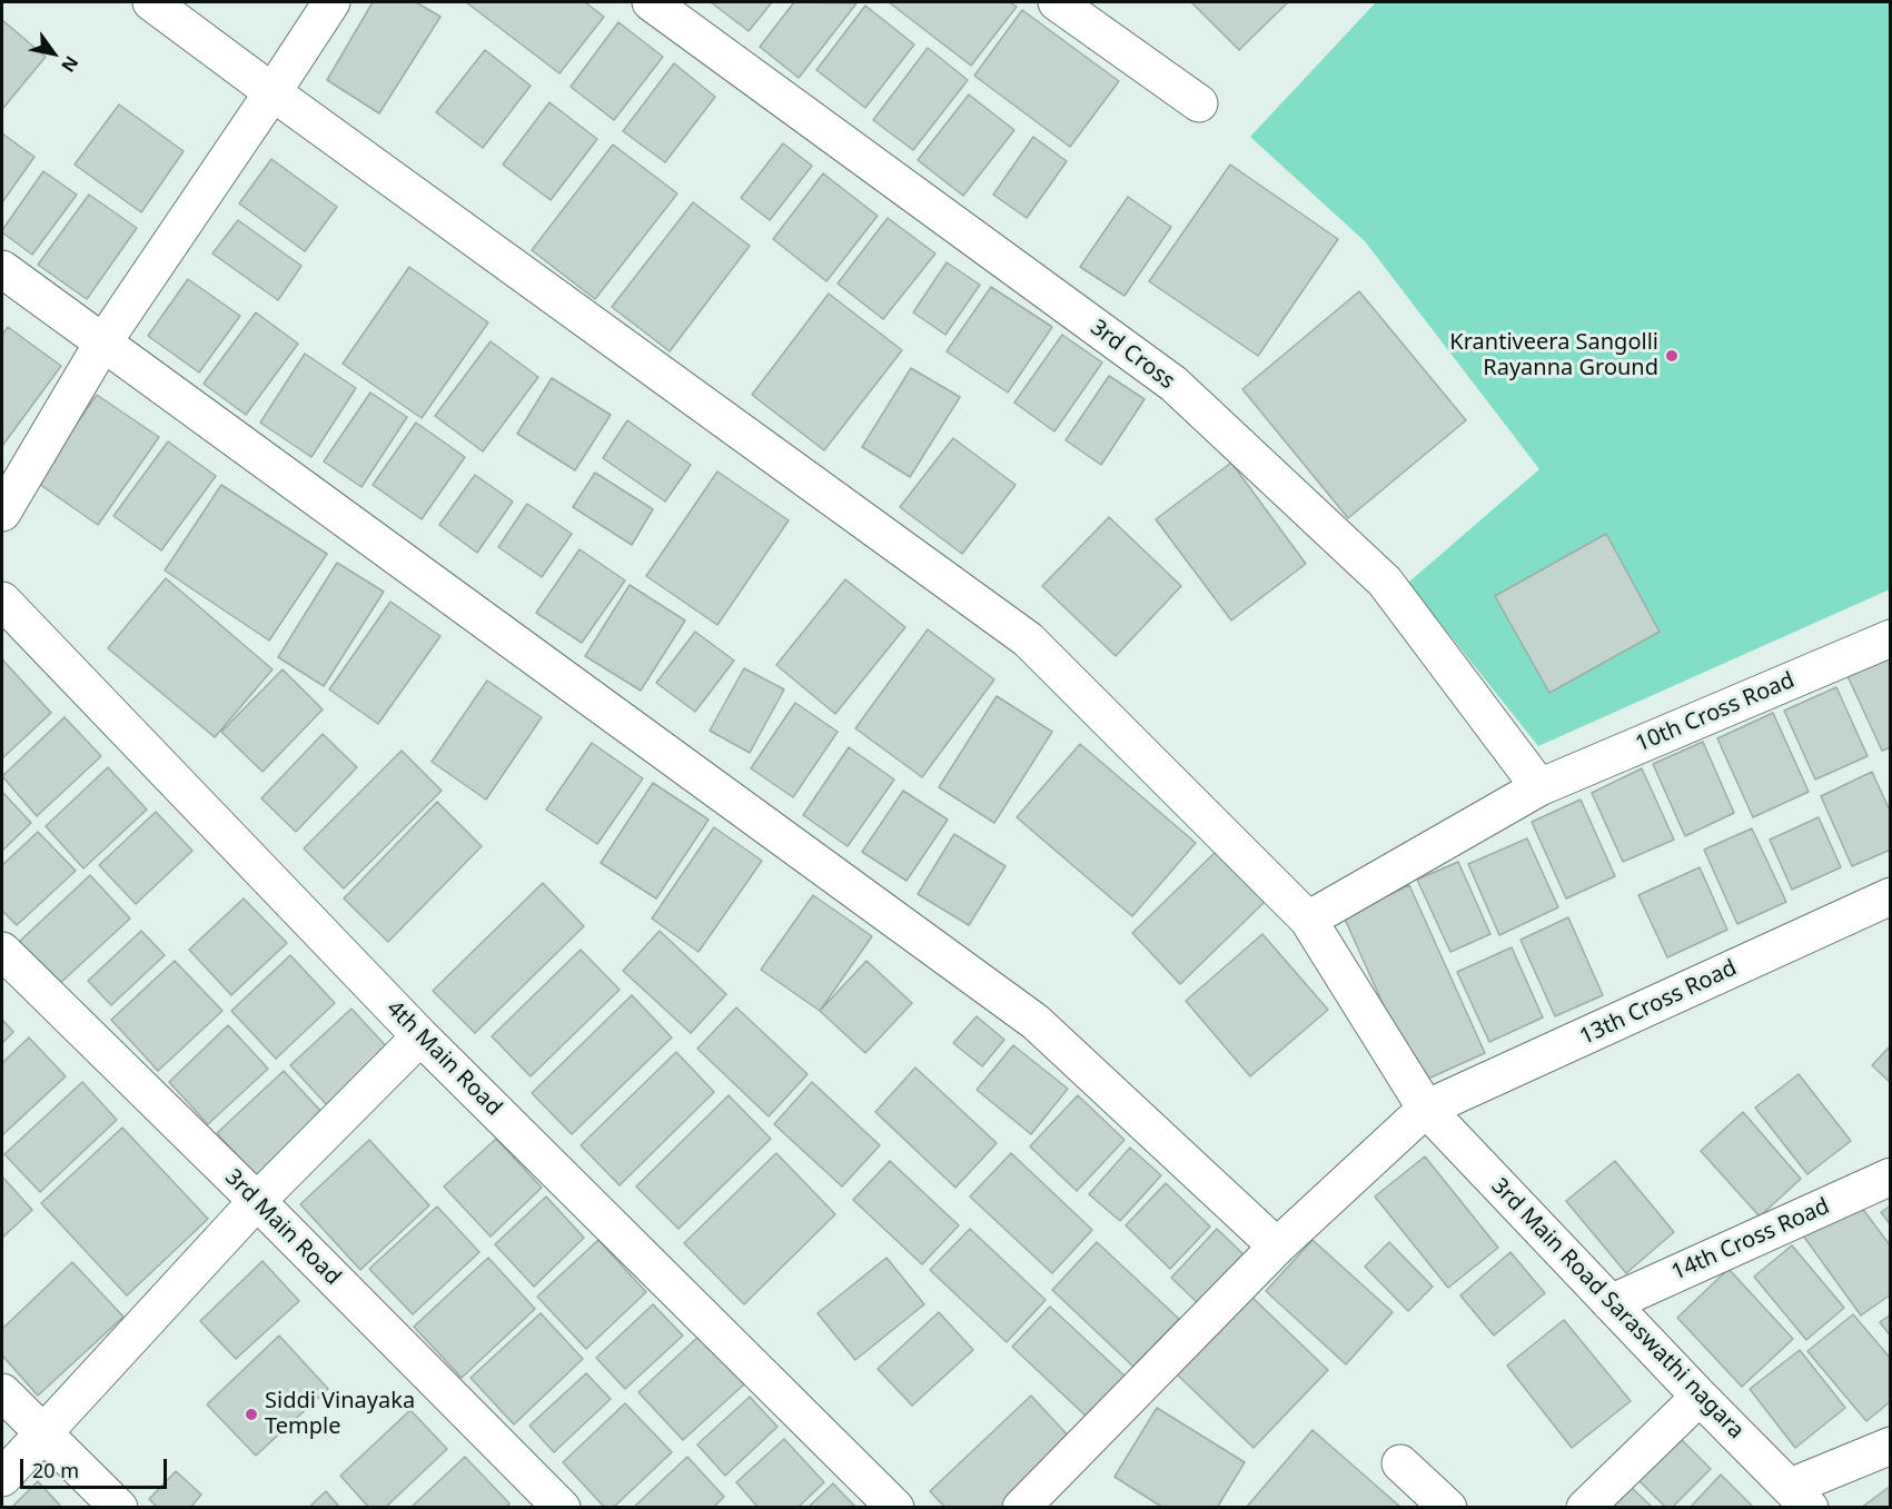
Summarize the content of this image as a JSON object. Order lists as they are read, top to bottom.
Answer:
{
  "streets": {
    "street": [
      "3rd Cross",
      "10th Cross Road",
      "13th Cross Road",
      "4th Main Road",
      "3rd Main Road",
      "14th Cross Road",
      "3rd Main Road Saraswathi nagara"
    ]
  },
  "crossings": [
    ["3rd Cross", "10th Cross Road"],
    ["10th Cross Road", "3rd Main Road Saraswathi nagara"],
    ["13th Cross Road", "3rd Main Road Saraswathi nagara"],
    ["14th Cross Road", "3rd Main Road Saraswathi nagara"]
  ],
  "places": ["Krantiveera Sangolli Rayanna Ground", "Siddi Vinayaka Temple"],
  "scale_bar": "20 m",
  "north": "bottom right"
}
